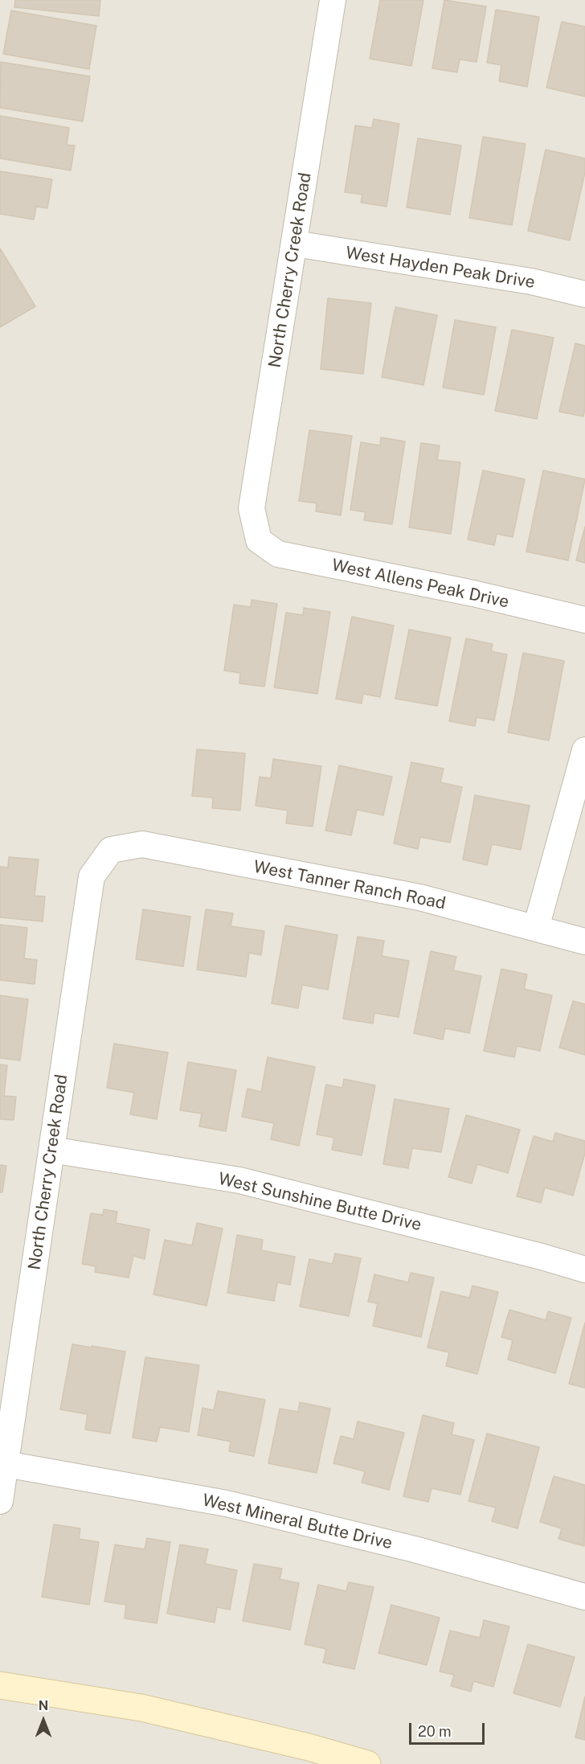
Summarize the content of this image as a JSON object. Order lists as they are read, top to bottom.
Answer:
{
  "streets": {
    "street": [
      "West Hayden Peak Drive",
      "North Cherry Creek Road",
      "West Allens Peak Drive",
      "West Tanner Ranch Road",
      "West Sunshine Butte Drive",
      "West Mineral Butte Drive"
    ]
  },
  "crossings": [
    ["West Hayden Peak Drive", "North Cherry Creek Road"],
    ["North Cherry Creek Road", "West Allens Peak Drive"],
    ["North Cherry Creek Road", "West Tanner Ranch Road"],
    ["North Cherry Creek Road", "West Sunshine Butte Drive"],
    ["North Cherry Creek Road", "West Mineral Butte Drive"]
  ],
  "scale_bar": "20 m",
  "north": "top"
}
